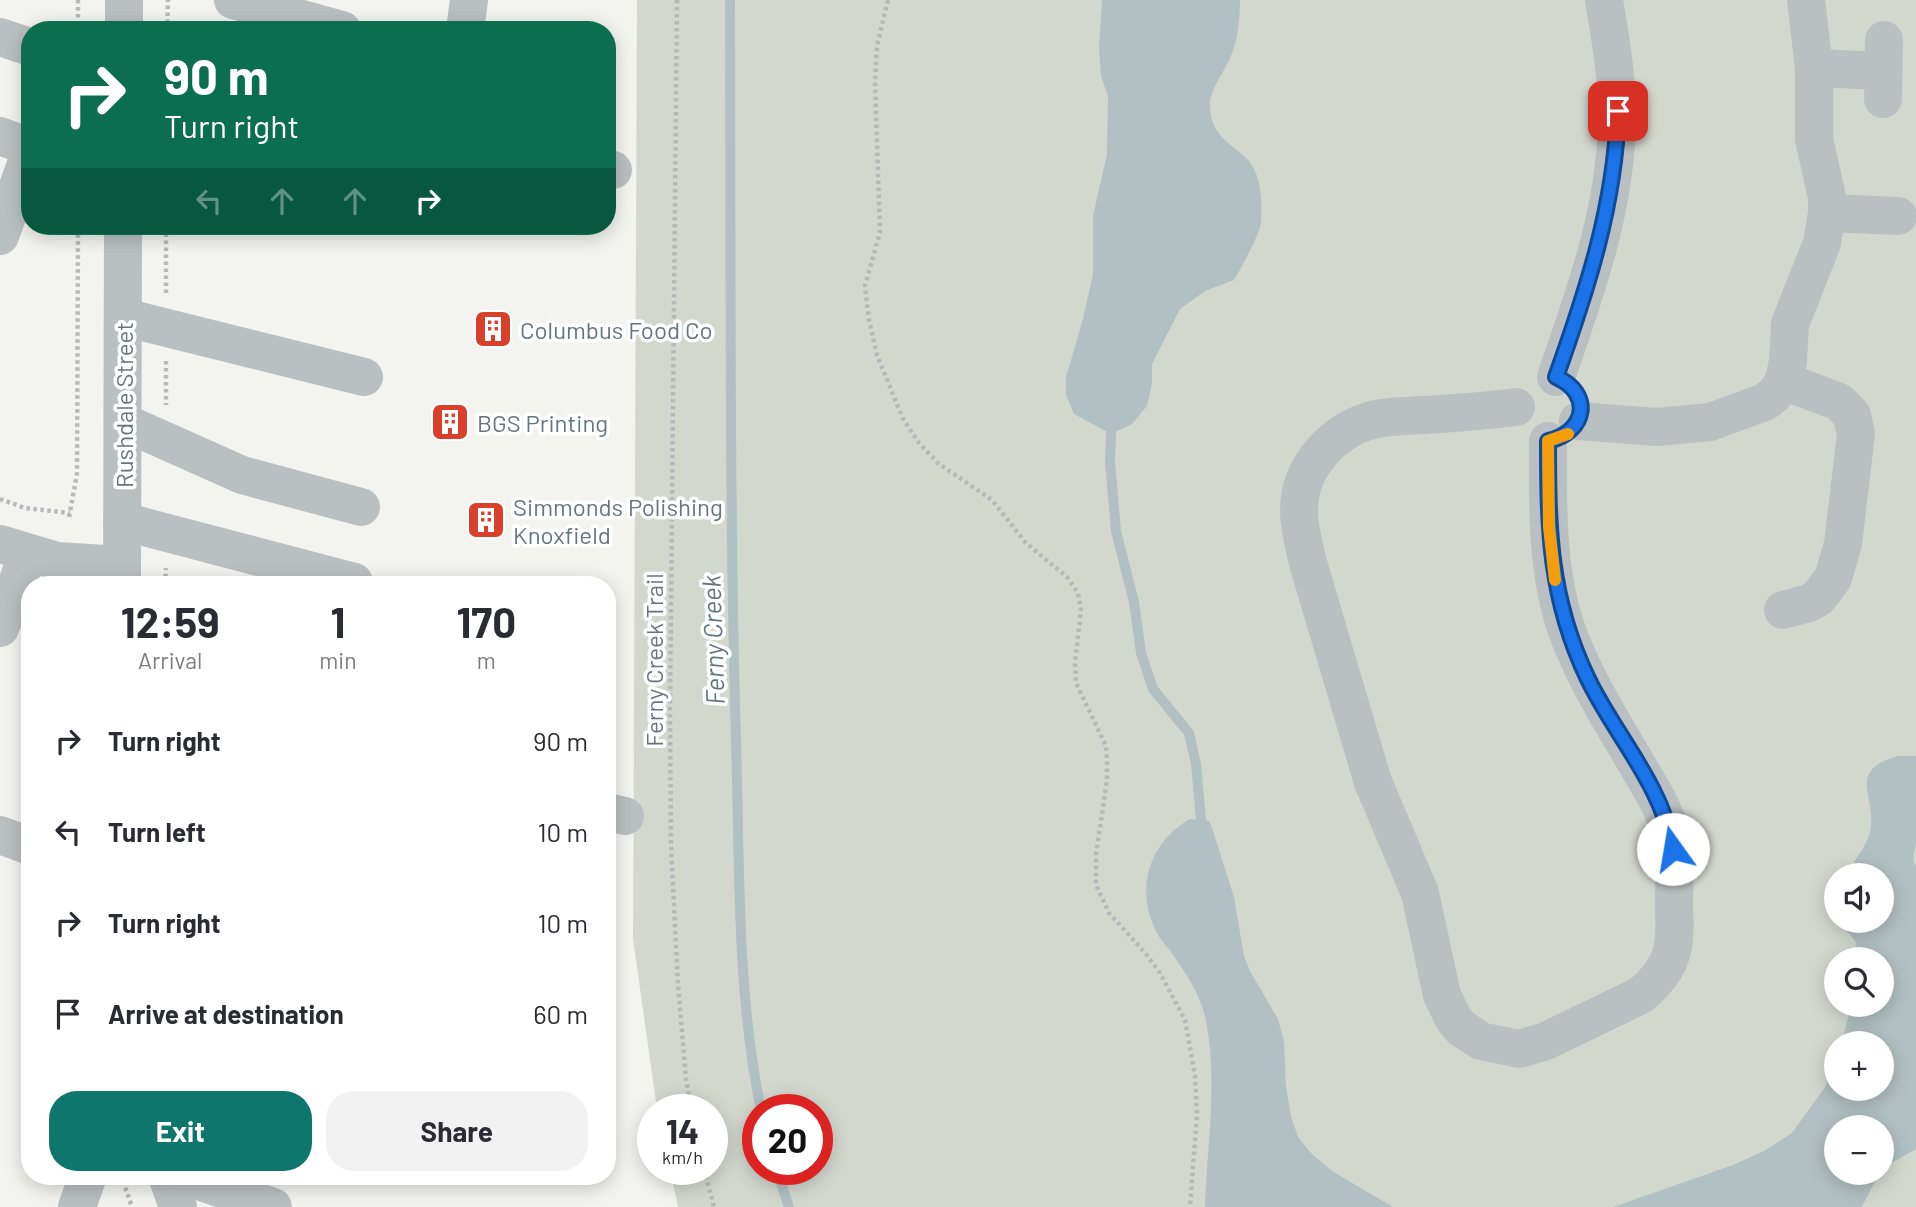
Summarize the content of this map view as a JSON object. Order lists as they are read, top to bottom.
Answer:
{
  "streets": {
    "street": ["Rushdale Street"],
    "path": ["Ferny Creek Trail"]
  },
  "water": ["Ferny Creek"],
  "places": {
    "building": ["Columbus Food Co", "BGS Printing", "Simmonds Polishing Knoxfield"]
  },
  "page": {
    "turn": ["90 m", "Turn right"],
    "eta": [
      "12:59",
      "Arrival",
      "1",
      "min",
      "170",
      "m"
    ],
    "list": [
      {
        "name": "Turn right",
        "value": "90 m"
      },
      {
        "name": "Turn left",
        "value": "10 m"
      },
      {
        "name": "Turn right",
        "value": "10 m"
      },
      {
        "name": "Arrive at destination",
        "value": "60 m"
      }
    ],
    "map_buttons": ["+", "−"],
    "buttons": ["Exit", "Share"],
    "speed": "14 km/h",
    "limit": "20"
  }
}
